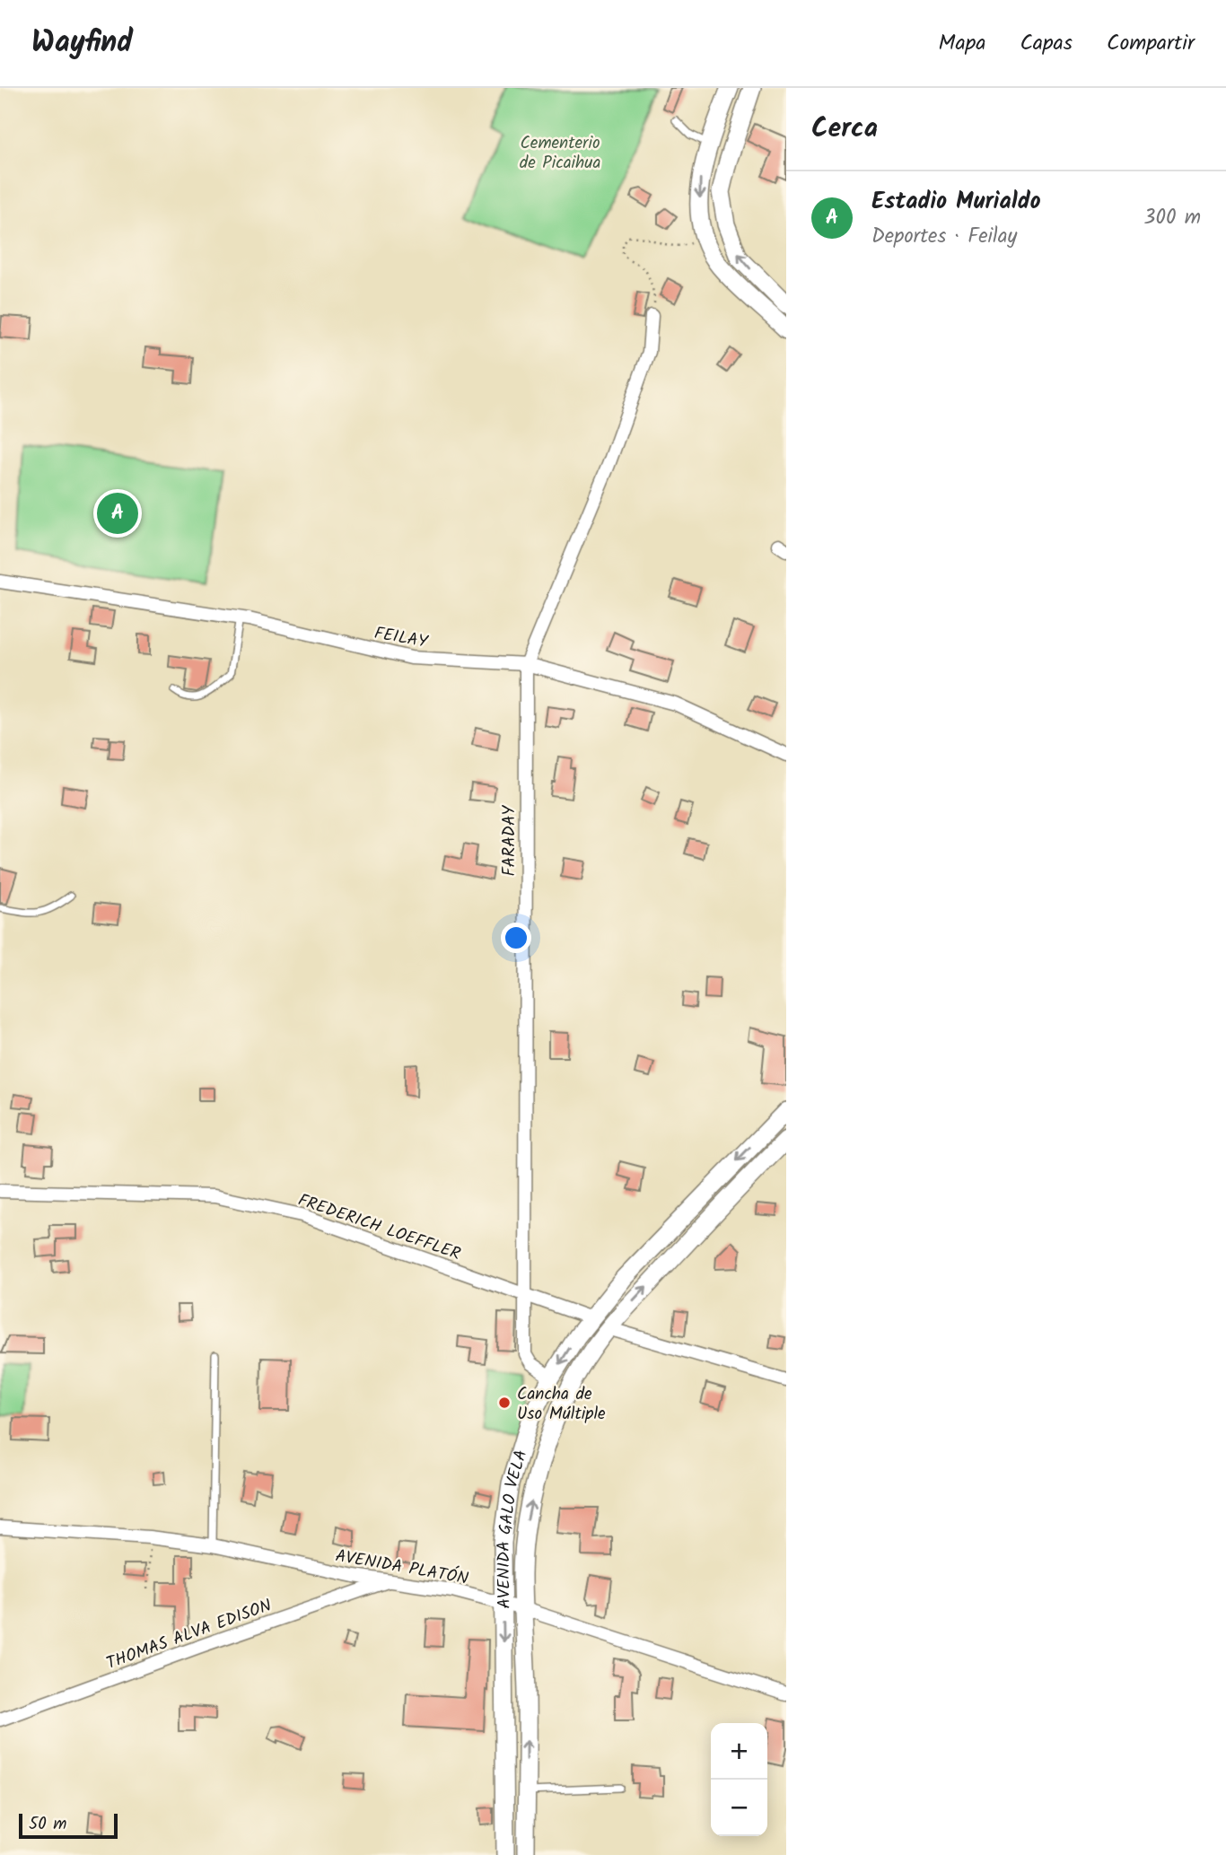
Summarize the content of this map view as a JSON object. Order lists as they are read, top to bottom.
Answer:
{
  "streets": {
    "main road": ["AVENIDA GALO VELA"],
    "street": [
      "FEILAY",
      "FARADAY",
      "FREDERICH LOEFFLER",
      "AVENIDA PLATÓN",
      "THOMAS ALVA EDISON"
    ]
  },
  "crossings": [
    ["FEILAY", "FARADAY"],
    ["FARADAY", "FREDERICH LOEFFLER"],
    ["FARADAY", "AVENIDA GALO VELA"],
    ["FREDERICH LOEFFLER", "AVENIDA GALO VELA"],
    ["AVENIDA GALO VELA", "AVENIDA PLATÓN"],
    ["AVENIDA PLATÓN", "THOMAS ALVA EDISON"]
  ],
  "parks": ["Cementerio de Picaihua"],
  "places": ["Cancha de Uso Múltiple"],
  "scale_bar": "50 m",
  "page": {
    "header": "Wayfind",
    "nav": ["Mapa", "Capas", "Compartir"],
    "heading": "Cerca",
    "list": [
      {
        "mark": "A",
        "name": "Estadio Murialdo",
        "note": "Deportes · Feilay",
        "value": "300 m"
      }
    ],
    "pins": "A",
    "map_buttons": ["+", "−"],
    "scale": "50 m"
  }
}
